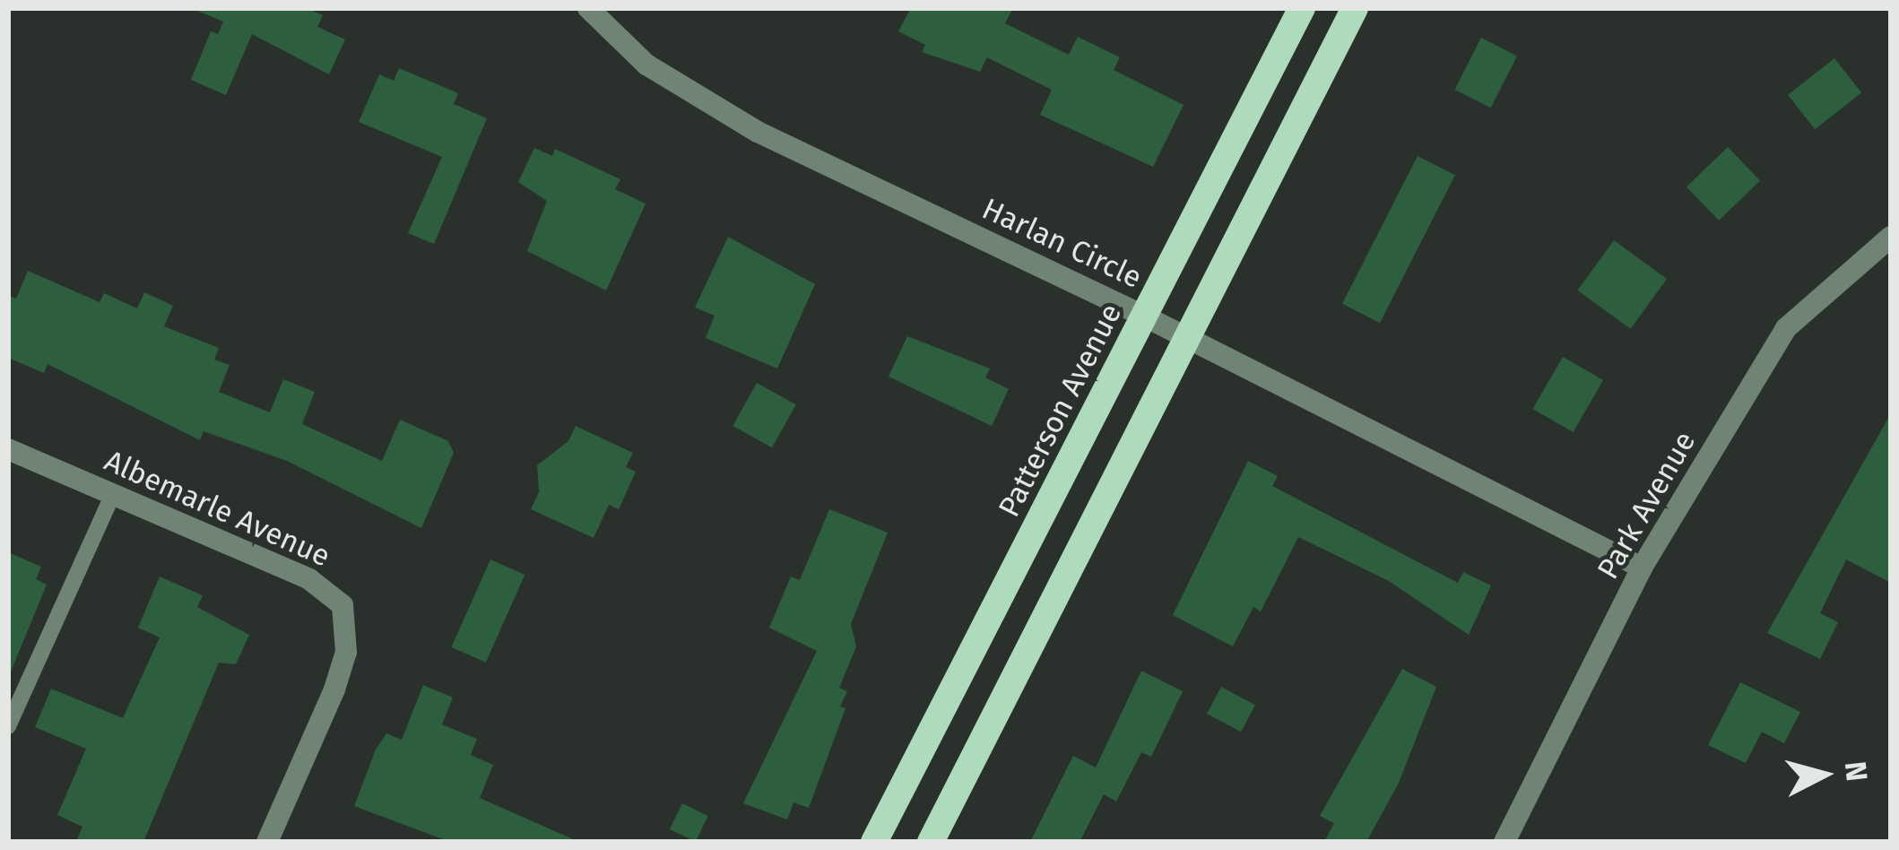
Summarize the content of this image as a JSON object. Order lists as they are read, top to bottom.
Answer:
{
  "streets": {
    "main road": ["Patterson Avenue"],
    "street": ["Harlan Circle", "Park Avenue", "Albemarle Avenue"]
  },
  "crossings": [
    ["Harlan Circle", "Patterson Avenue"],
    ["Harlan Circle", "Park Avenue"]
  ],
  "north": "right"
}
